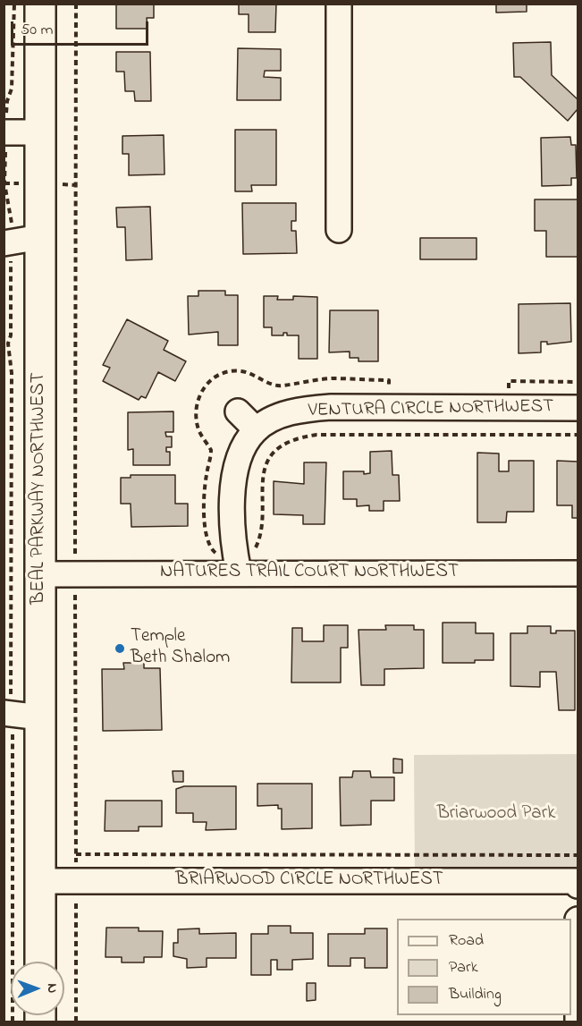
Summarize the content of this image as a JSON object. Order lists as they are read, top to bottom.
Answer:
{
  "streets": {
    "main road": ["BEAL PARKWAY NORTHWEST"],
    "street": ["VENTURA CIRCLE NORTHWEST", "NATURES TRAIL COURT NORTHWEST", "BRIARWOOD CIRCLE NORTHWEST"]
  },
  "crossings": [
    ["BEAL PARKWAY NORTHWEST", "NATURES TRAIL COURT NORTHWEST"],
    ["BEAL PARKWAY NORTHWEST", "BRIARWOOD CIRCLE NORTHWEST"]
  ],
  "parks": ["Briarwood Park"],
  "places": ["Temple Beth Shalom"],
  "legend": ["Road", "Park", "Building"],
  "scale_bar": "50 m",
  "north": "right"
}
